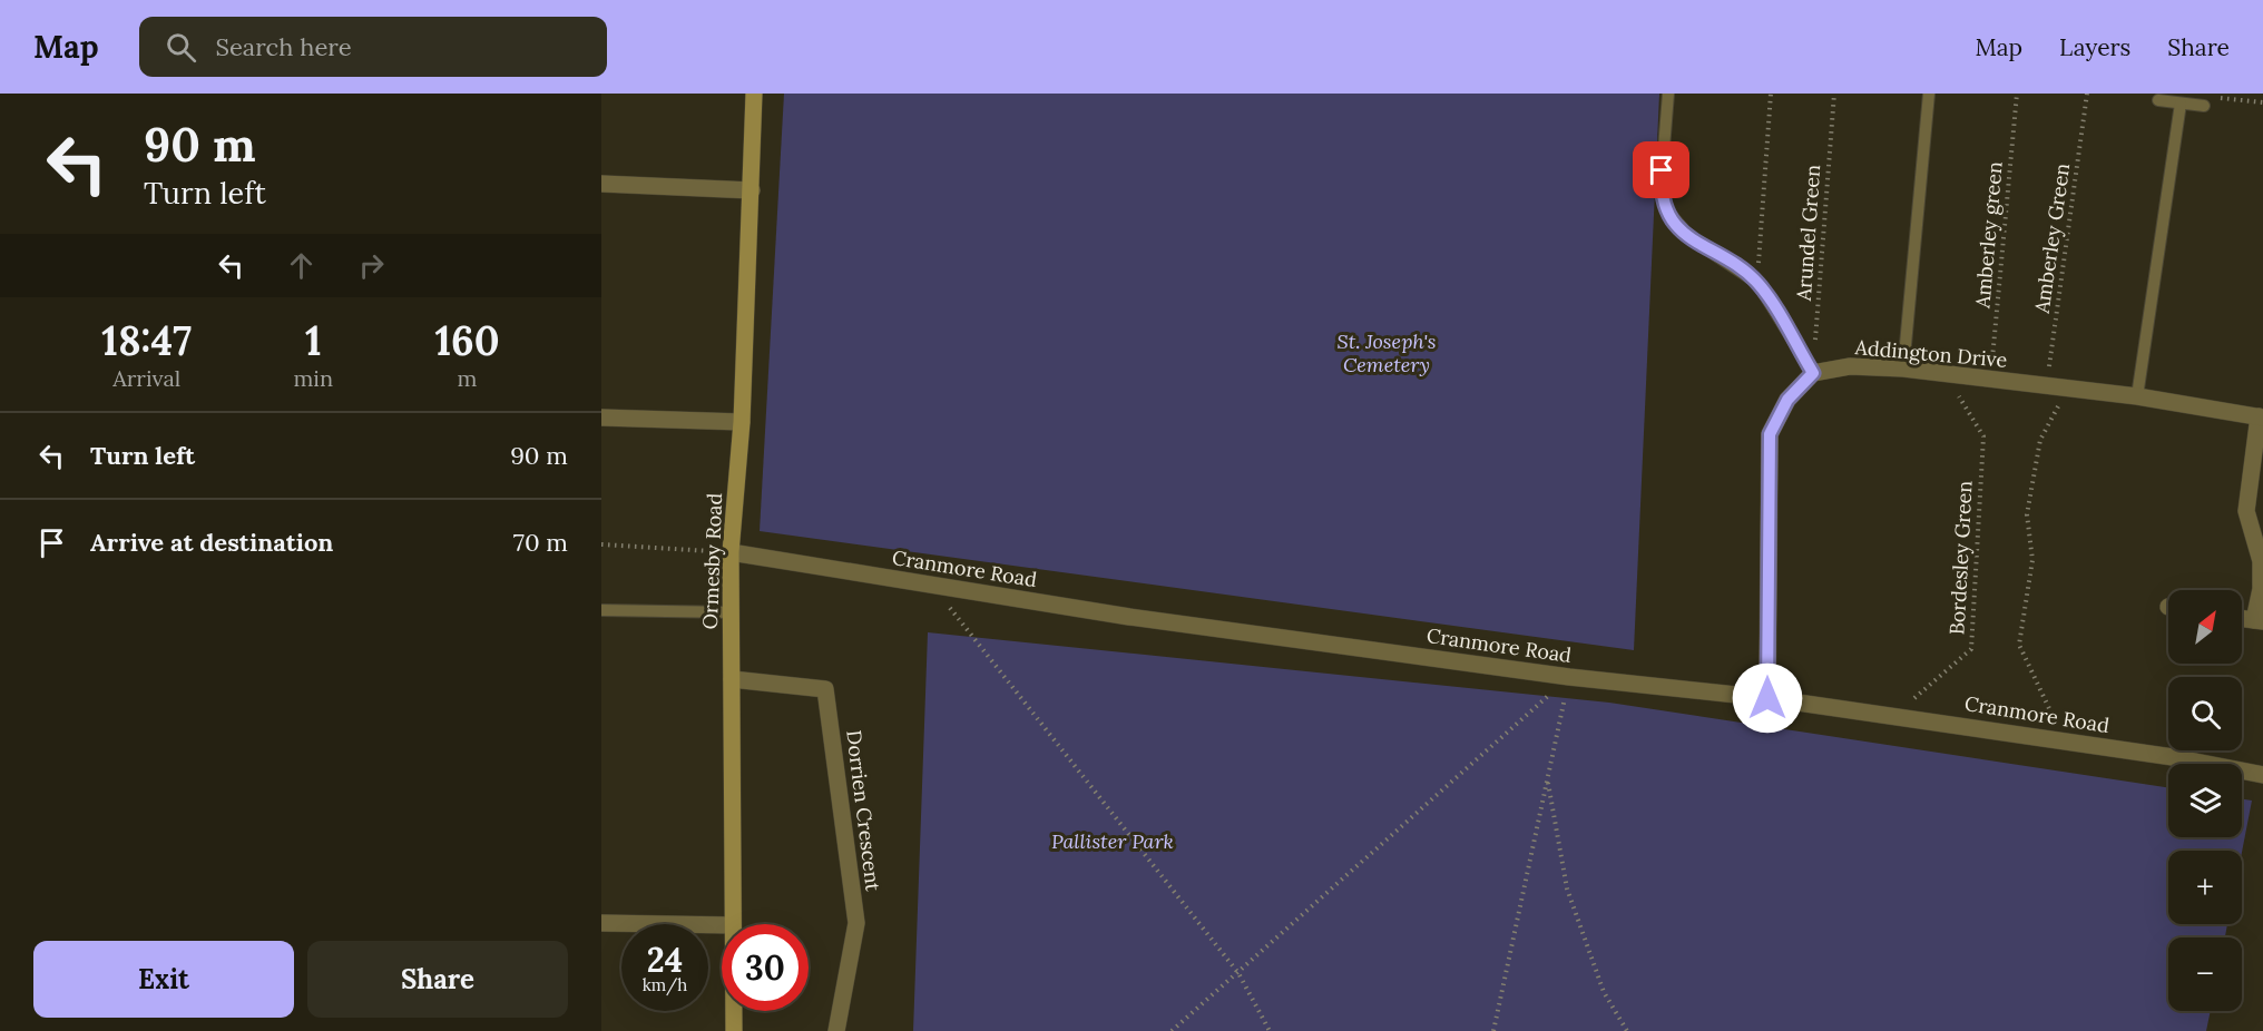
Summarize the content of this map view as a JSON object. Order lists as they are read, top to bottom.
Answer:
{
  "streets": {
    "street": [
      "Addington Drive",
      "Ormesby Road",
      "Cranmore Road",
      "Dorrien Crescent"
    ],
    "path": [
      "Arundel Green",
      "Amberley green",
      "Amberley Green",
      "Bordesley Green"
    ]
  },
  "crossings": [
    ["Arundel Green", "Addington Drive"],
    ["Amberley green", "Addington Drive"],
    ["Amberley Green", "Addington Drive"],
    ["Amberley Green", "Cranmore Road"],
    ["Addington Drive", "Bordesley Green"],
    ["Bordesley Green", "Cranmore Road"],
    ["Ormesby Road", "Cranmore Road"],
    ["Ormesby Road", "Dorrien Crescent"]
  ],
  "parks": ["St. Joseph's Cemetery", "Pallister Park"],
  "north": "top right",
  "page": {
    "header": "Map",
    "search": "Search here",
    "nav": ["Map", "Layers", "Share"],
    "turn": ["90 m", "Turn left"],
    "eta": [
      "18:47",
      "Arrival",
      "1",
      "min",
      "160",
      "m"
    ],
    "list": [
      {
        "name": "Turn left",
        "value": "90 m"
      },
      {
        "name": "Arrive at destination",
        "value": "70 m"
      }
    ],
    "map_buttons": ["+", "−"],
    "speed": "24 km/h",
    "limit": "30",
    "buttons": ["Exit", "Share"]
  }
}
